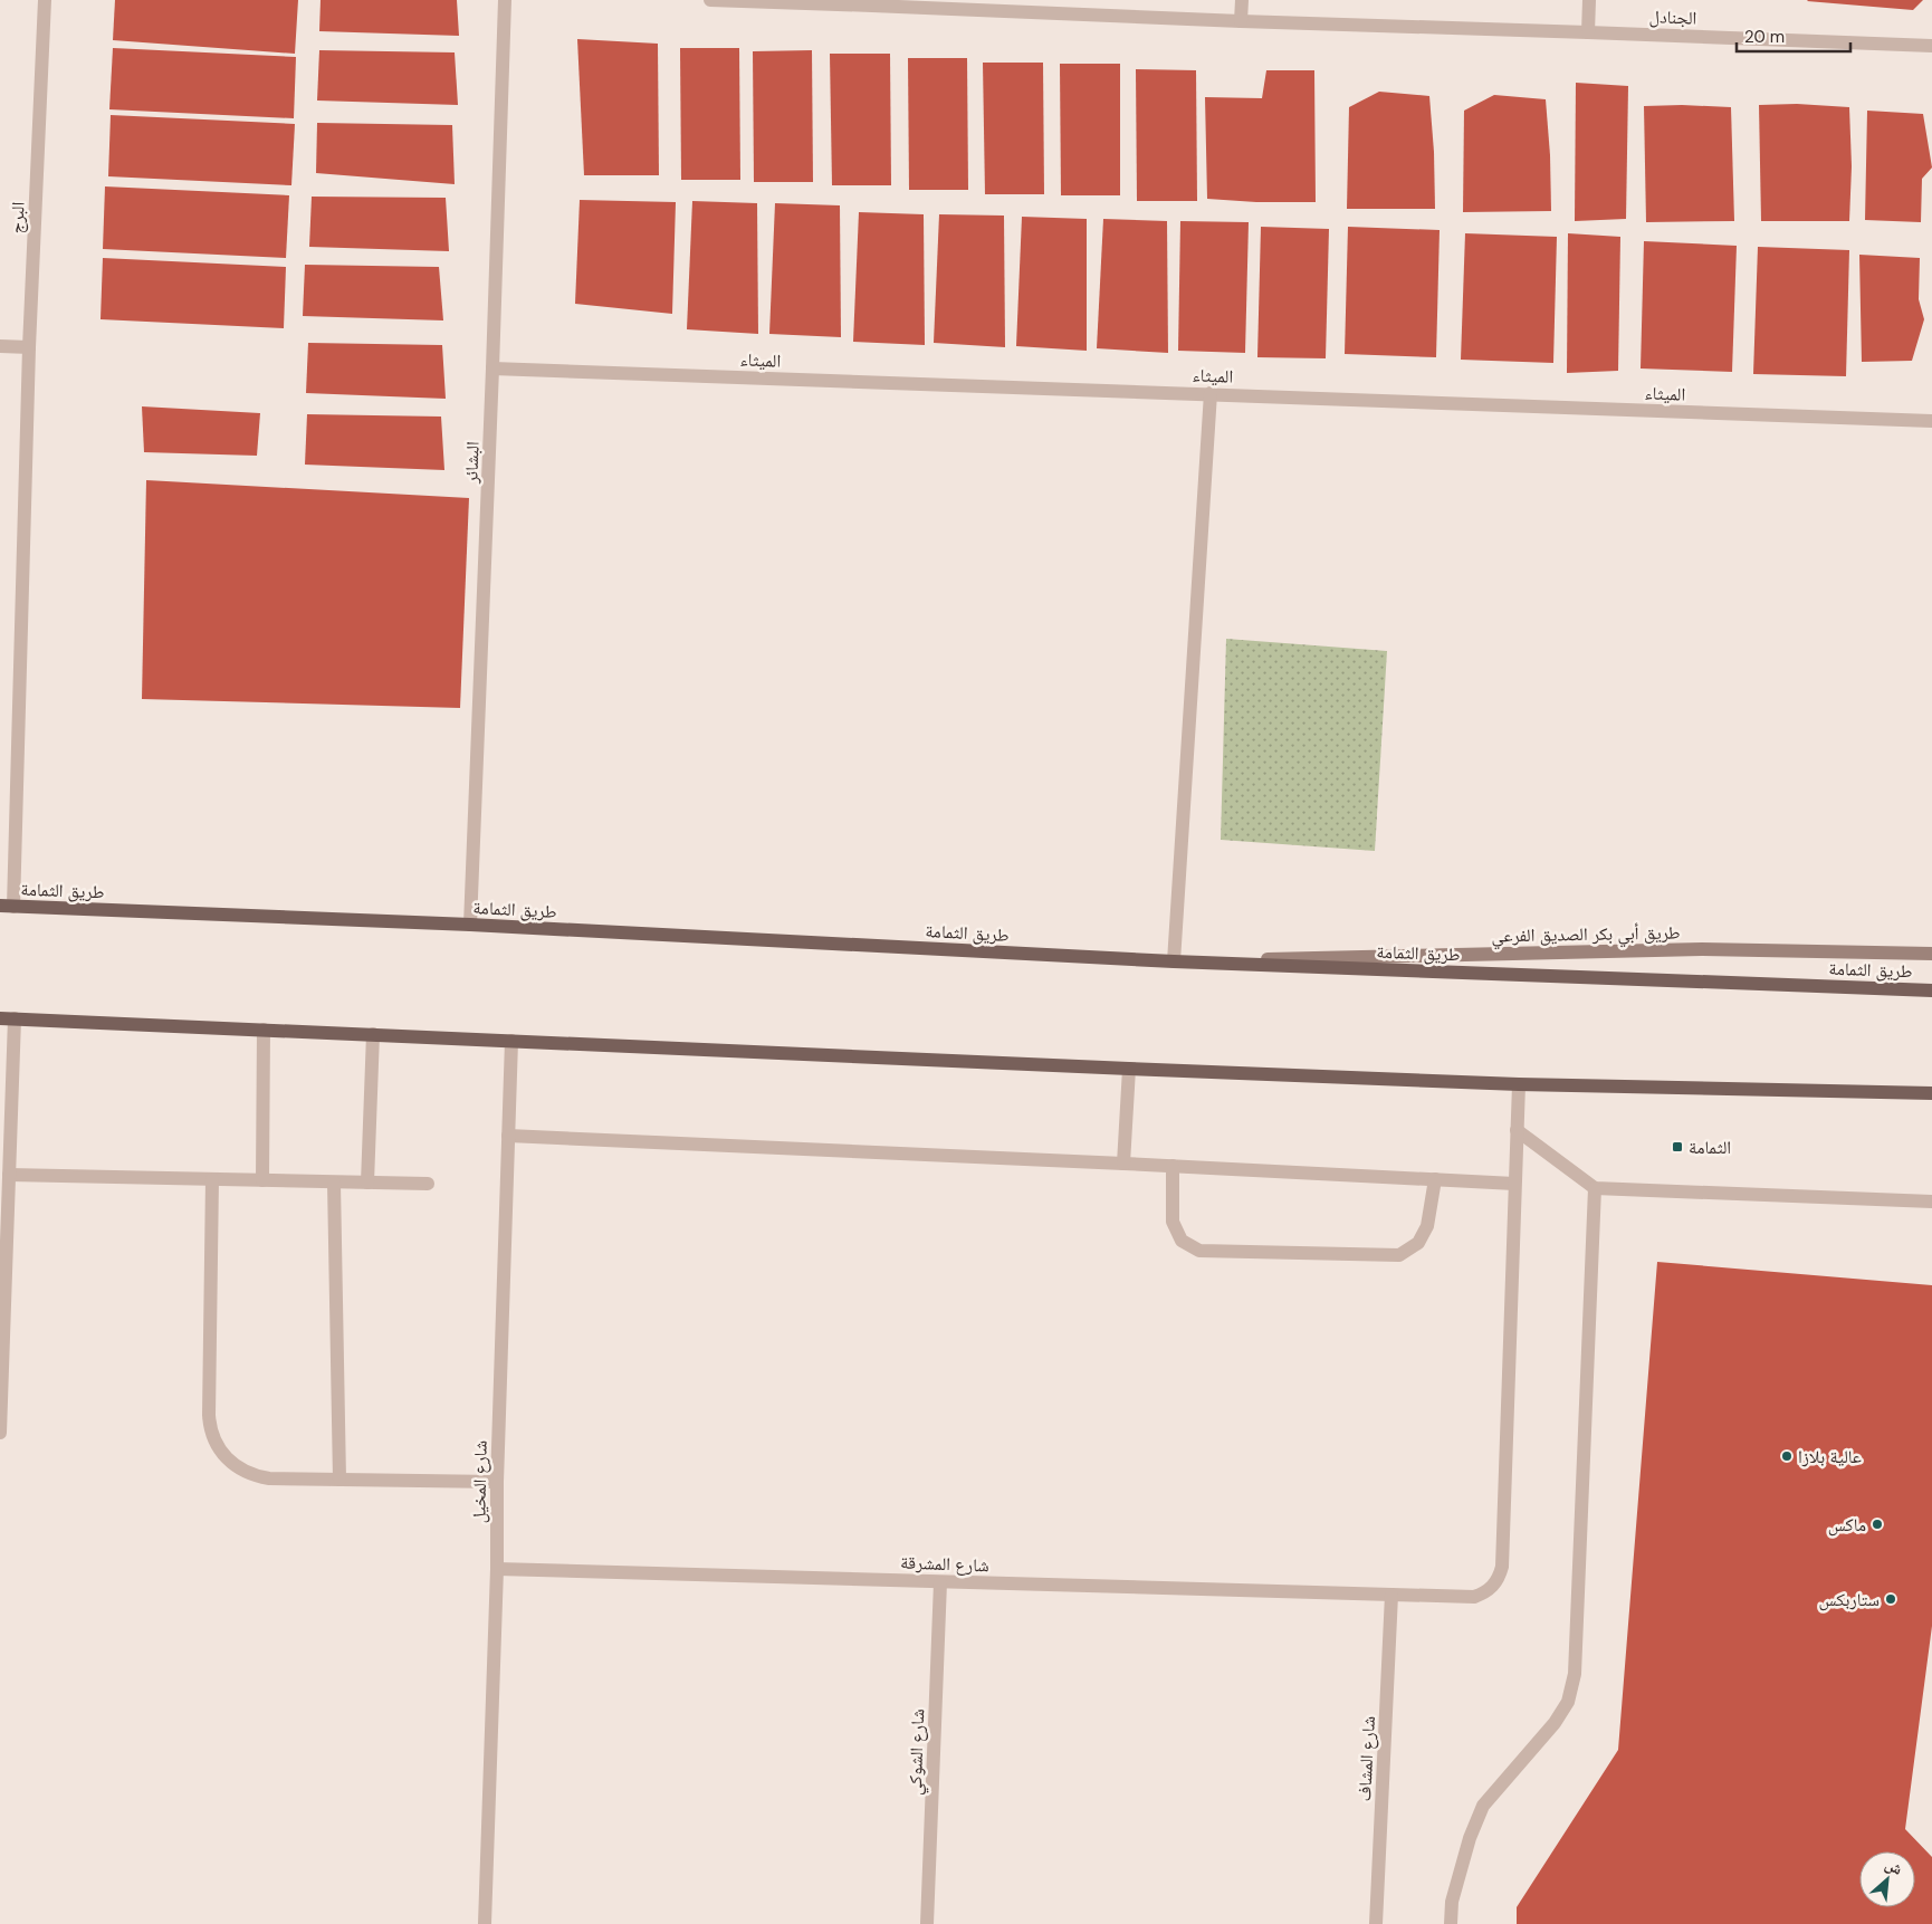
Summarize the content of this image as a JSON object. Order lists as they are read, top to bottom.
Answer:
{
  "streets": {
    "main road": ["طريق الثمامة", "طريق أبي بكر الصديق الفرعي"],
    "street": [
      "الجنادل",
      "البرج",
      "الميثاء",
      "البشائر",
      "شارع المخيل",
      "شارع المشرقة",
      "شارع الشوكي",
      "شارع المشاف"
    ]
  },
  "crossings": [
    ["البرج", "طريق الثمامة"],
    ["الميثاء", "البشائر"],
    ["البشائر", "طريق الثمامة"],
    ["طريق الثمامة", "طريق أبي بكر الصديق الفرعي"],
    ["شارع المخيل", "شارع المشرقة"],
    ["شارع المشرقة", "شارع الشوكي"],
    ["شارع المشرقة", "شارع المشاف"]
  ],
  "places": {
    "transit": ["الثمامة"],
    "other": ["عالية بلازا", "ماكس", "ستاربكس"]
  },
  "scale_bar": "20 m",
  "north": "top right"
}
